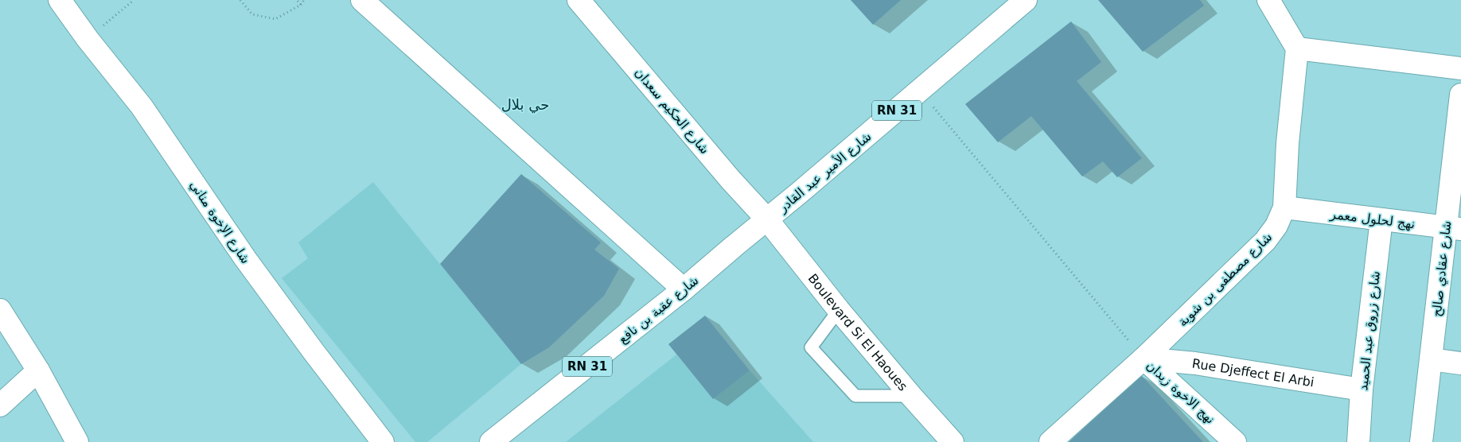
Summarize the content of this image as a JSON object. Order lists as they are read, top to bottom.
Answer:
{
  "streets": {
    "street": [
      "شارع الحكيم سعدان",
      "RN 31",
      "شارع الأمير عبد القادر",
      "نهج لحلول معمر",
      "شارع الإخوة مناني",
      "شارع عقادي صالح",
      "شارع مصطفى بن شوية",
      "شارع عقبة بن نافع",
      "شارع زروق عبد الحميد",
      "Boulevard Si El Haoues",
      "Rue Djeffect El Arbi",
      "نهج الاخوة زيدان"
    ]
  },
  "crossings": [
    ["شارع الحكيم سعدان", "شارع الأمير عبد القادر"],
    ["شارع الحكيم سعدان", "شارع عقبة بن نافع"],
    ["شارع الحكيم سعدان", "Boulevard Si El Haoues"],
    ["شارع الأمير عبد القادر", "شارع عقبة بن نافع"],
    ["شارع الأمير عبد القادر", "Boulevard Si El Haoues"],
    ["نهج لحلول معمر", "شارع عقادي صالح"],
    ["نهج لحلول معمر", "شارع مصطفى بن شوية"],
    ["نهج لحلول معمر", "شارع زروق عبد الحميد"],
    ["شارع مصطفى بن شوية", "Rue Djeffect El Arbi"],
    ["شارع مصطفى بن شوية", "نهج الاخوة زيدان"],
    ["شارع عقبة بن نافع", "Boulevard Si El Haoues"],
    ["شارع زروق عبد الحميد", "Rue Djeffect El Arbi"],
    ["Rue Djeffect El Arbi", "نهج الاخوة زيدان"]
  ],
  "districts": ["حي بلال"]
}
